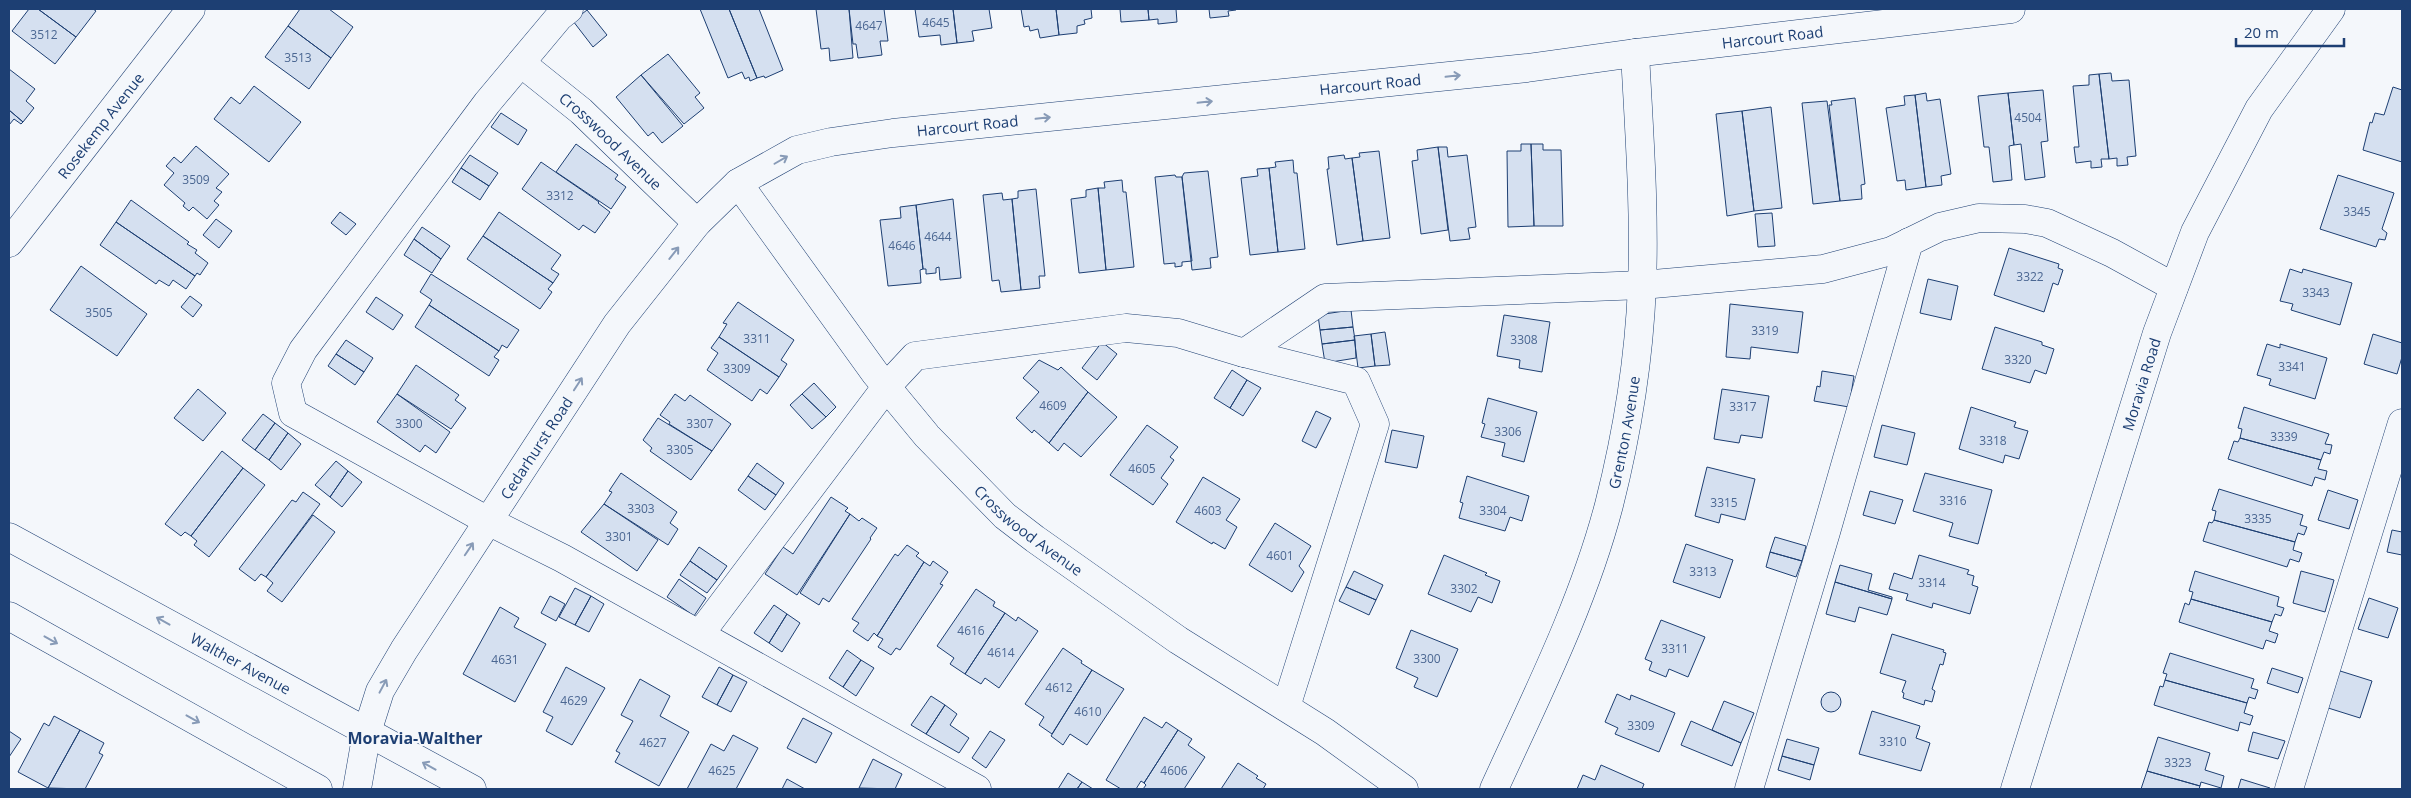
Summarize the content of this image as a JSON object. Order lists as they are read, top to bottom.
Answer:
{
  "streets": {
    "street": [
      "Harcourt Road",
      "Rosekemp Avenue",
      "Crosswood Avenue",
      "Moravia Road",
      "Grenton Avenue",
      "Cedarhurst Road",
      "Walther Avenue"
    ]
  },
  "crossings": [
    ["Harcourt Road", "Crosswood Avenue"],
    ["Harcourt Road", "Grenton Avenue"],
    ["Harcourt Road", "Cedarhurst Road"],
    ["Crosswood Avenue", "Cedarhurst Road"],
    ["Cedarhurst Road", "Walther Avenue"]
  ],
  "one_way": ["Cedarhurst Road"],
  "districts": ["Moravia-Walther"],
  "house_numbers": [
    "4645",
    "4647",
    "3512",
    "3513",
    "4504",
    "3509",
    "3312",
    "3345",
    "4644",
    "4646",
    "3322",
    "3343",
    "3505",
    "3319",
    "3311",
    "3308",
    "3320",
    "3341",
    "3309",
    "4609",
    "3317",
    "3300",
    "3307",
    "3306",
    "3339",
    "3318",
    "3305",
    "4605",
    "3316",
    "3315",
    "3303",
    "4603",
    "3304",
    "3335",
    "3301",
    "4601",
    "3313",
    "3314",
    "3302",
    "4616",
    "3311",
    "4614",
    "3300",
    "4631",
    "4612",
    "4629",
    "4610",
    "3309",
    "3310",
    "4627",
    "3323",
    "4625",
    "4606"
  ],
  "scale_bar": "20 m"
}
